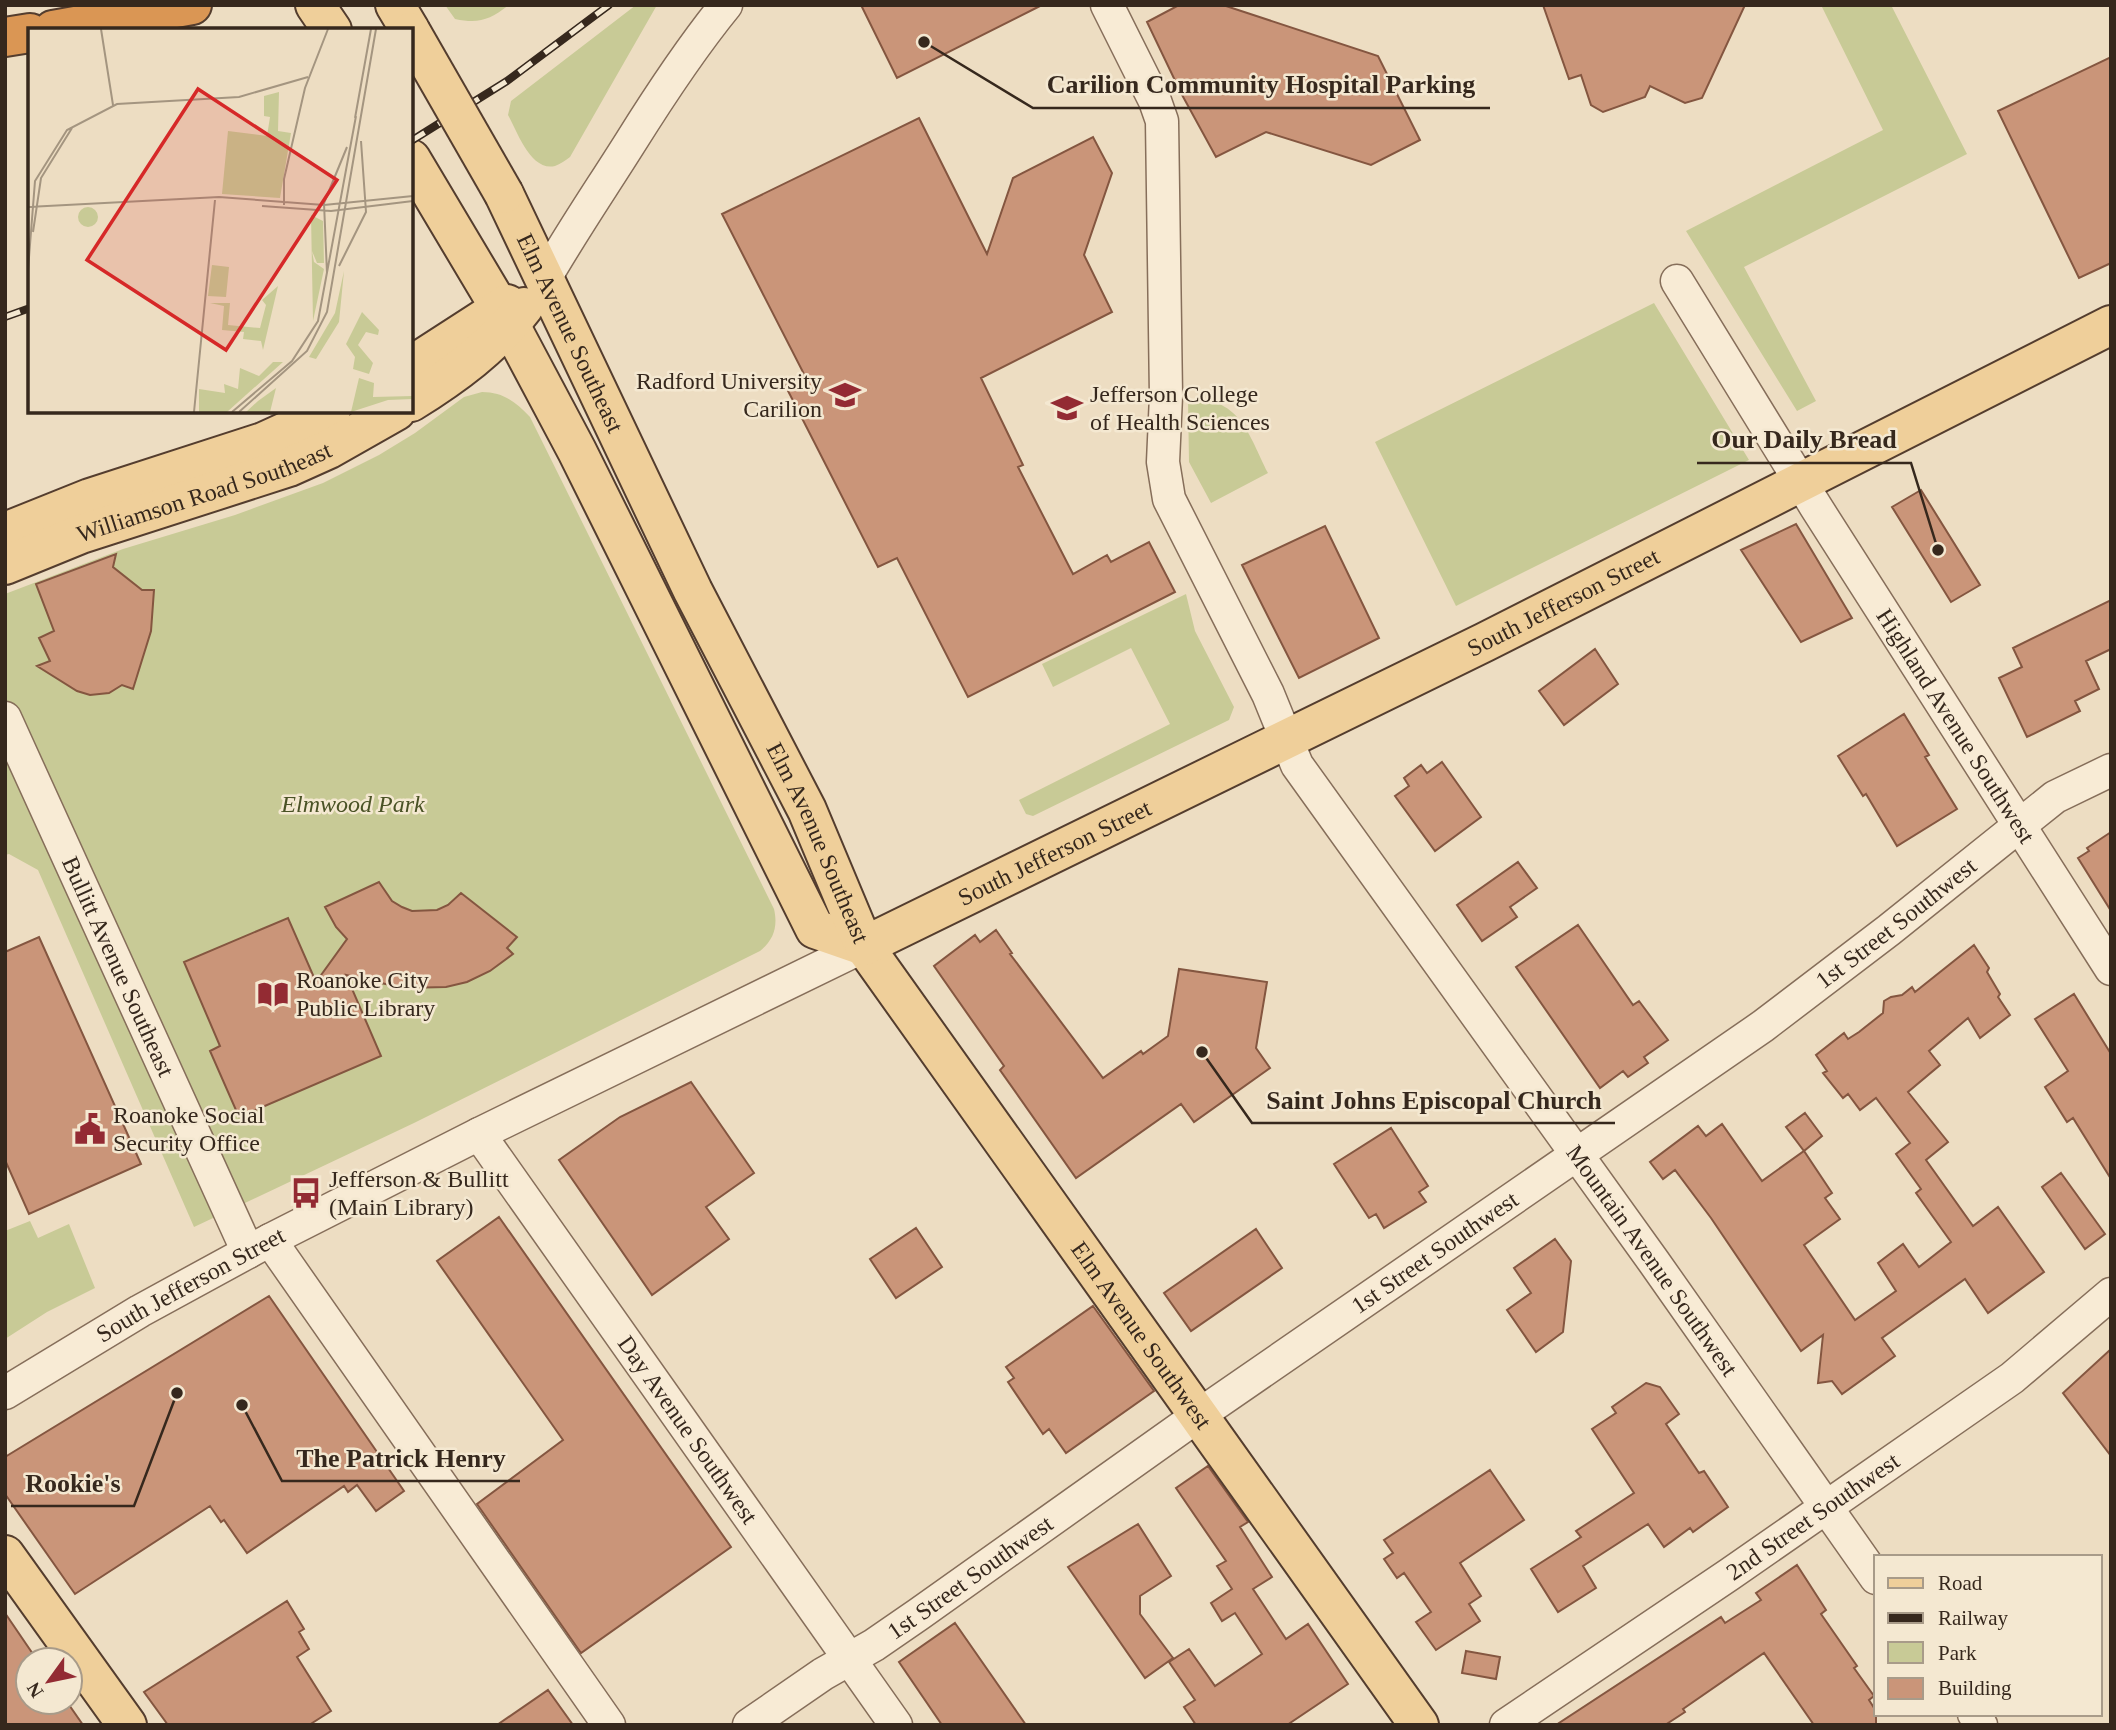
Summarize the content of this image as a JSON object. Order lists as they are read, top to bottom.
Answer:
{
  "streets": {
    "main road": [
      "Elm Avenue Southeast",
      "Williamson Road Southeast",
      "South Jefferson Street",
      "Elm Avenue Southwest"
    ],
    "street": [
      "Highland Avenue Southwest",
      "1st Street Southwest",
      "Bullitt Avenue Southeast",
      "Mountain Avenue Southwest",
      "Day Avenue Southwest",
      "2nd Street Southwest"
    ]
  },
  "crossings": [
    ["Elm Avenue Southeast", "South Jefferson Street"],
    ["Elm Avenue Southeast", "Elm Avenue Southwest"],
    ["South Jefferson Street", "Highland Avenue Southwest"],
    ["South Jefferson Street", "Bullitt Avenue Southeast"],
    ["South Jefferson Street", "Mountain Avenue Southwest"],
    ["South Jefferson Street", "Elm Avenue Southwest"],
    ["South Jefferson Street", "Day Avenue Southwest"],
    ["Highland Avenue Southwest", "1st Street Southwest"],
    ["1st Street Southwest", "Mountain Avenue Southwest"],
    ["1st Street Southwest", "Elm Avenue Southwest"],
    ["1st Street Southwest", "Day Avenue Southwest"],
    ["Mountain Avenue Southwest", "2nd Street Southwest"]
  ],
  "parks": ["Elmwood Park"],
  "places": {
    "other": [
      "Carilion Community Hospital Parking",
      "Our Daily Bread",
      "Saint Johns Episcopal Church",
      "Rookie's",
      "The Patrick Henry"
    ],
    "school or university": ["Radford University Carilion", "Jefferson College of Health Sciences"],
    "library": ["Roanoke City Public Library"],
    "public building": ["Roanoke Social Security Office"],
    "bus stop": ["Jefferson & Bullitt (Main Library)"]
  },
  "legend": [
    "Road",
    "Railway",
    "Park",
    "Building"
  ],
  "north": "bottom left"
}
